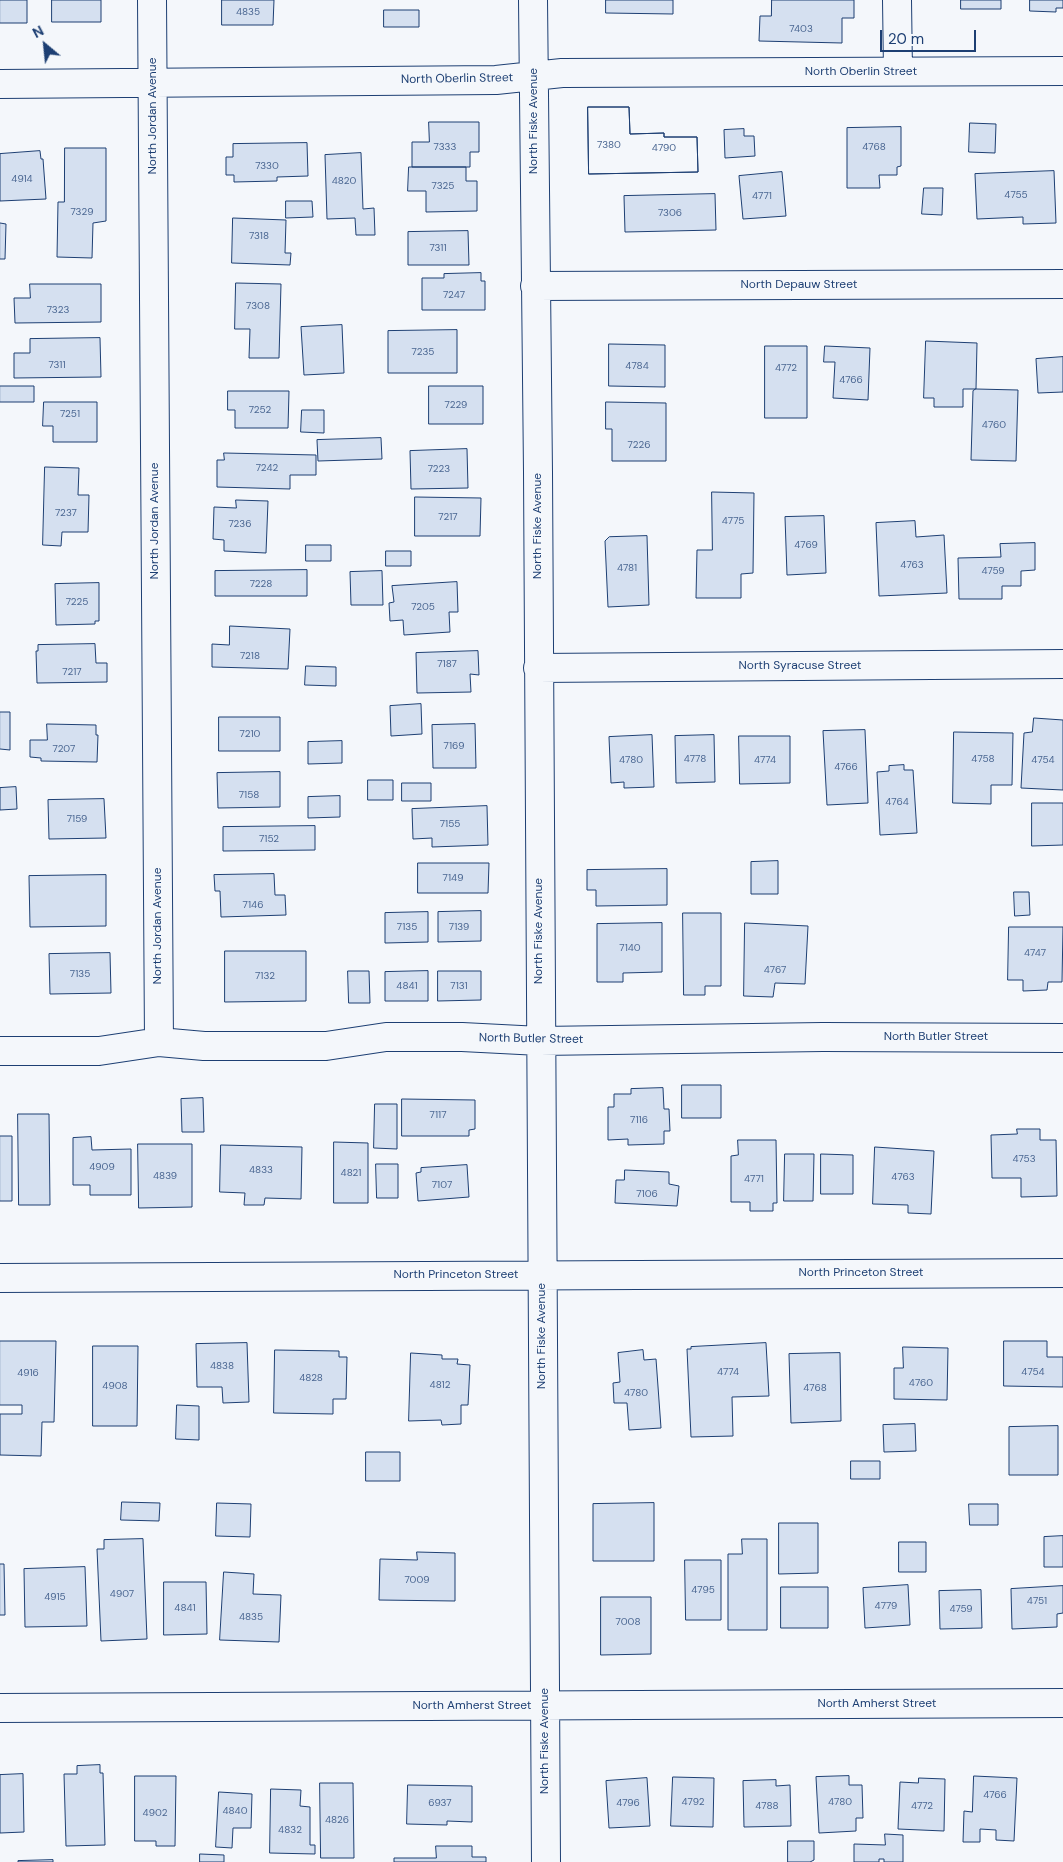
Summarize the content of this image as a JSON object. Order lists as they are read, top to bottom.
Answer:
{
  "streets": {
    "street": [
      "North Oberlin Street",
      "North Jordan Avenue",
      "North Fiske Avenue",
      "North Depauw Street",
      "North Syracuse Street",
      "North Butler Street",
      "North Princeton Street",
      "North Amherst Street"
    ]
  },
  "crossings": [
    ["North Oberlin Street", "North Jordan Avenue"],
    ["North Oberlin Street", "North Fiske Avenue"],
    ["North Jordan Avenue", "North Butler Street"],
    ["North Fiske Avenue", "North Depauw Street"],
    ["North Fiske Avenue", "North Syracuse Street"],
    ["North Fiske Avenue", "North Butler Street"],
    ["North Fiske Avenue", "North Princeton Street"],
    ["North Fiske Avenue", "North Amherst Street"]
  ],
  "house_numbers": [
    "4835",
    "7403",
    "7380",
    "7333",
    "4768",
    "4790",
    "7330",
    "4914",
    "4820",
    "7325",
    "4755",
    "4771",
    "7329",
    "7306",
    "7318",
    "7311",
    "7247",
    "7308",
    "7323",
    "7235",
    "7311",
    "4784",
    "4772",
    "4766",
    "7229",
    "7252",
    "7251",
    "4760",
    "7226",
    "7242",
    "7223",
    "7237",
    "7217",
    "4775",
    "7236",
    "4769",
    "4763",
    "4781",
    "4759",
    "7228",
    "7225",
    "7205",
    "7218",
    "7187",
    "7217",
    "7210",
    "7169",
    "7207",
    "4778",
    "4758",
    "4780",
    "4774",
    "4754",
    "4766",
    "7158",
    "4764",
    "7159",
    "7155",
    "7152",
    "7149",
    "7146",
    "7135",
    "7139",
    "7140",
    "4747",
    "4767",
    "7135",
    "7132",
    "4841",
    "7131",
    "7117",
    "7116",
    "4753",
    "4909",
    "4833",
    "4821",
    "4839",
    "4763",
    "4771",
    "7107",
    "7106",
    "4838",
    "4774",
    "4754",
    "4916",
    "4828",
    "4760",
    "4812",
    "4908",
    "4768",
    "4780",
    "7009",
    "4795",
    "4907",
    "4915",
    "4751",
    "4779",
    "4841",
    "4759",
    "4835",
    "7008",
    "4766",
    "4792",
    "4780",
    "6937",
    "4796",
    "4788",
    "4772",
    "4840",
    "4902",
    "4826",
    "4832"
  ],
  "scale_bar": "20 m",
  "north": "top left"
}
